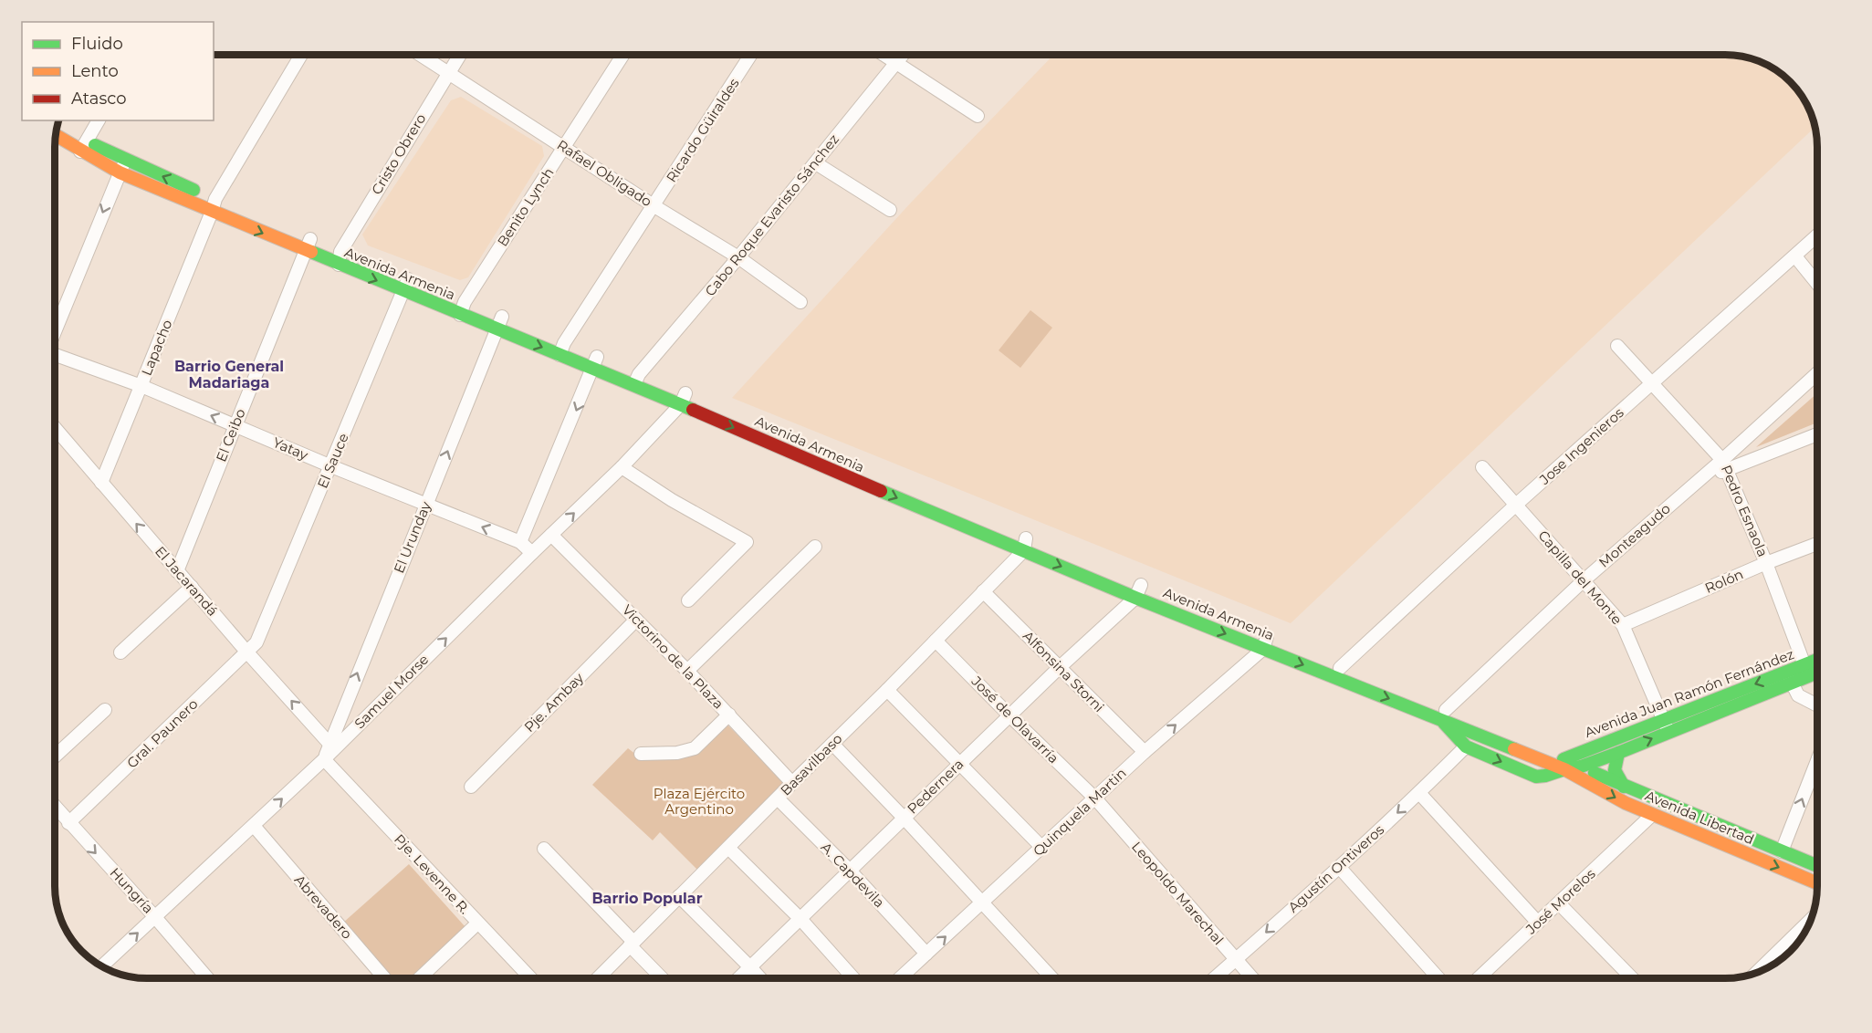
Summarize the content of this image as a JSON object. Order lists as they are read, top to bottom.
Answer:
{
  "streets": {
    "main road": ["Avenida Armenia", "Avenida Juan Ramón Fernández", "Avenida Libertad"],
    "street": [
      "Ricardo Güiraldes",
      "Cristo Obrero",
      "Rafael Obligado",
      "Benito Lynch",
      "Cabo Roque Evaristo Sánchez",
      "Lapacho",
      "El Ceibo",
      "Jose Ingenieros",
      "Yatay",
      "El Sauce",
      "Pedro Esnaola",
      "Monteagudo",
      "El Urunday",
      "Capilla del Monte",
      "El Jacarandá",
      "Rolón",
      "Victorino de la Plaza",
      "Alfonsina Storni",
      "Samuel Morse",
      "Pje. Ambay",
      "José de Olavarría",
      "Gral. Paunero",
      "Basavilbaso",
      "Pedernera",
      "Quinquela Martin",
      "Agustín Ontiveros",
      "Pje. Levenne R.",
      "A. Capdevila",
      "Hungría",
      "Leopoldo Marechal",
      "José Morelos",
      "Abrevadero"
    ]
  },
  "crossings": [
    ["Ricardo Güiraldes", "Rafael Obligado"],
    ["Ricardo Güiraldes", "Avenida Armenia"],
    ["Cristo Obrero", "Rafael Obligado"],
    ["Cristo Obrero", "Avenida Armenia"],
    ["Rafael Obligado", "Benito Lynch"],
    ["Rafael Obligado", "Cabo Roque Evaristo Sánchez"],
    ["Benito Lynch", "Avenida Armenia"],
    ["Cabo Roque Evaristo Sánchez", "Avenida Armenia"],
    ["Avenida Armenia", "Lapacho"],
    ["Avenida Armenia", "El Ceibo"],
    ["Avenida Armenia", "Jose Ingenieros"],
    ["Avenida Armenia", "El Sauce"],
    ["Avenida Armenia", "Monteagudo"],
    ["Avenida Armenia", "El Urunday"],
    ["Avenida Armenia", "Samuel Morse"],
    ["Avenida Armenia", "Avenida Juan Ramón Fernández"],
    ["Avenida Armenia", "Basavilbaso"],
    ["Avenida Armenia", "Pedernera"],
    ["Avenida Armenia", "Quinquela Martin"],
    ["Avenida Armenia", "Avenida Libertad"],
    ["Lapacho", "Yatay"],
    ["Lapacho", "El Jacarandá"],
    ["El Ceibo", "Yatay"],
    ["El Ceibo", "El Jacarandá"],
    ["Jose Ingenieros", "Pedro Esnaola"],
    ["Jose Ingenieros", "Capilla del Monte"],
    ["Yatay", "El Sauce"],
    ["Yatay", "El Urunday"],
    ["Yatay", "Samuel Morse"],
    ["El Sauce", "Gral. Paunero"],
    ["Pedro Esnaola", "Monteagudo"],
    ["Pedro Esnaola", "Rolón"],
    ["Pedro Esnaola", "Avenida Juan Ramón Fernández"],
    ["Monteagudo", "Capilla del Monte"],
    ["El Urunday", "El Jacarandá"],
    ["El Urunday", "Samuel Morse"],
    ["El Urunday", "Pje. Levenne R."],
    ["Capilla del Monte", "Rolón"],
    ["Capilla del Monte", "Avenida Juan Ramón Fernández"],
    ["El Jacarandá", "Gral. Paunero"],
    ["Victorino de la Plaza", "Samuel Morse"],
    ["Victorino de la Plaza", "Pje. Ambay"],
    ["Victorino de la Plaza", "Basavilbaso"],
    ["Alfonsina Storni", "Basavilbaso"],
    ["Alfonsina Storni", "Pedernera"],
    ["Alfonsina Storni", "Quinquela Martin"],
    ["Samuel Morse", "Pje. Levenne R."],
    ["Samuel Morse", "Hungría"],
    ["Samuel Morse", "Abrevadero"],
    ["Avenida Juan Ramón Fernández", "Avenida Libertad"],
    ["Avenida Juan Ramón Fernández", "Agustín Ontiveros"],
    ["José de Olavarría", "Basavilbaso"],
    ["José de Olavarría", "Pedernera"],
    ["José de Olavarría", "Quinquela Martin"],
    ["José de Olavarría", "Leopoldo Marechal"],
    ["Gral. Paunero", "Hungría"],
    ["Basavilbaso", "A. Capdevila"],
    ["Pedernera", "A. Capdevila"],
    ["Quinquela Martin", "A. Capdevila"],
    ["Quinquela Martin", "Leopoldo Marechal"],
    ["Avenida Libertad", "José Morelos"],
    ["Agustín Ontiveros", "Leopoldo Marechal"]
  ],
  "one_way": [
    "Yatay",
    "El Jacarandá",
    "Samuel Morse",
    "Quinquela Martin",
    "Agustín Ontiveros",
    "Hungría"
  ],
  "districts": ["Barrio General Madariaga", "Barrio Popular"],
  "parks": ["Plaza Ejército Argentino"],
  "legend": ["Fluido", "Lento", "Atasco"]
}
